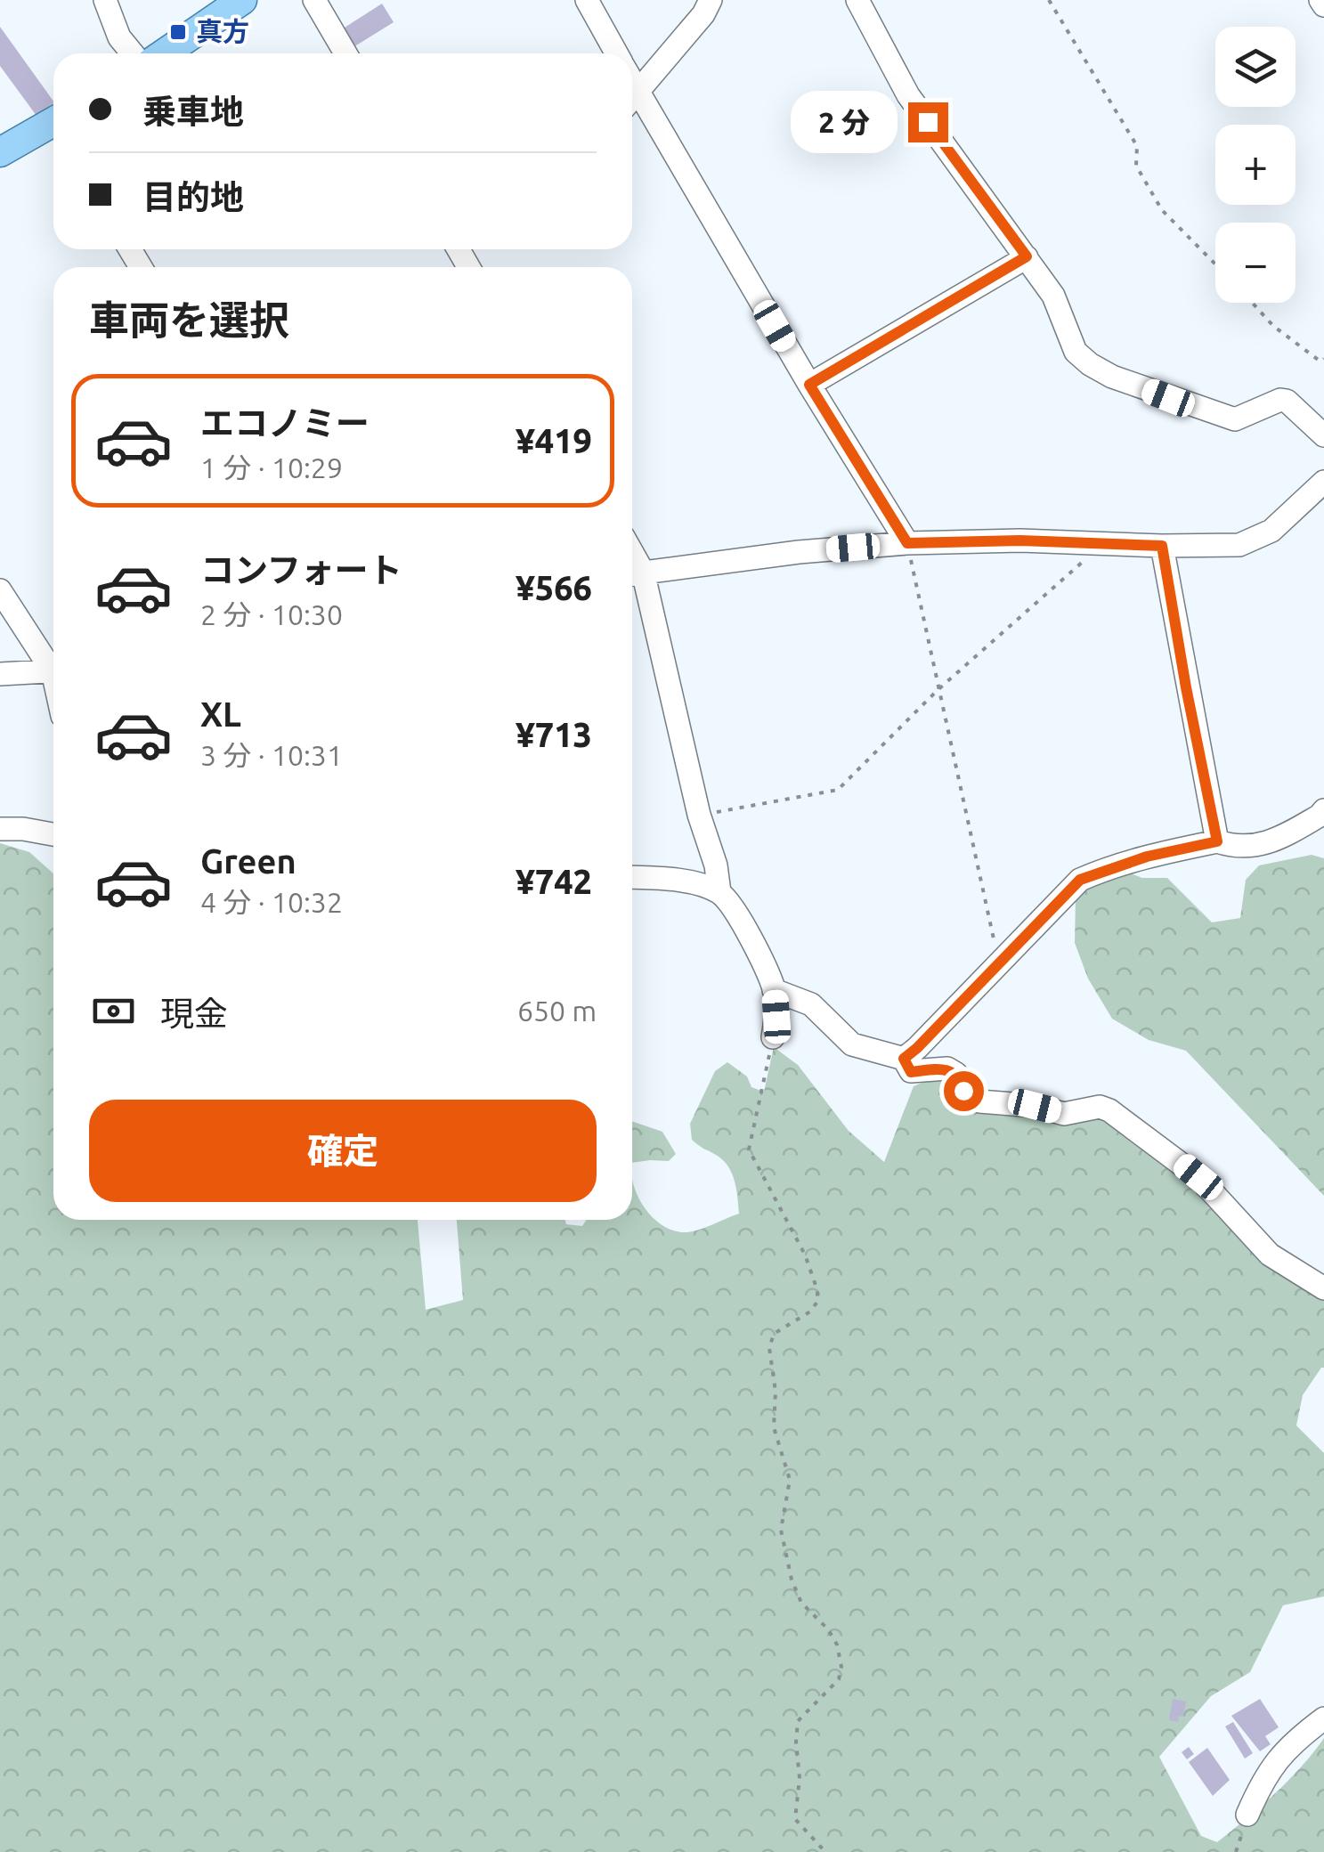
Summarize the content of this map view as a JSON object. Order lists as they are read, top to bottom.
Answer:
{
  "places": {
    "transit": ["真方"]
  },
  "page": {
    "map_buttons": ["+", "−"],
    "banner": ["乗車地", "目的地"],
    "bubble": "2 分",
    "heading": "車両を選択",
    "list": [
      {
        "name": "エコノミー",
        "note": "1 分 · 10:29",
        "value": "¥419"
      },
      {
        "name": "コンフォート",
        "note": "2 分 · 10:30",
        "value": "¥566"
      },
      {
        "name": "XL",
        "note": "3 分 · 10:31",
        "value": "¥713"
      },
      {
        "name": "Green",
        "note": "4 分 · 10:32",
        "value": "¥742"
      }
    ],
    "pay": ["現金", "650 m"],
    "buttons": "確定"
  }
}
